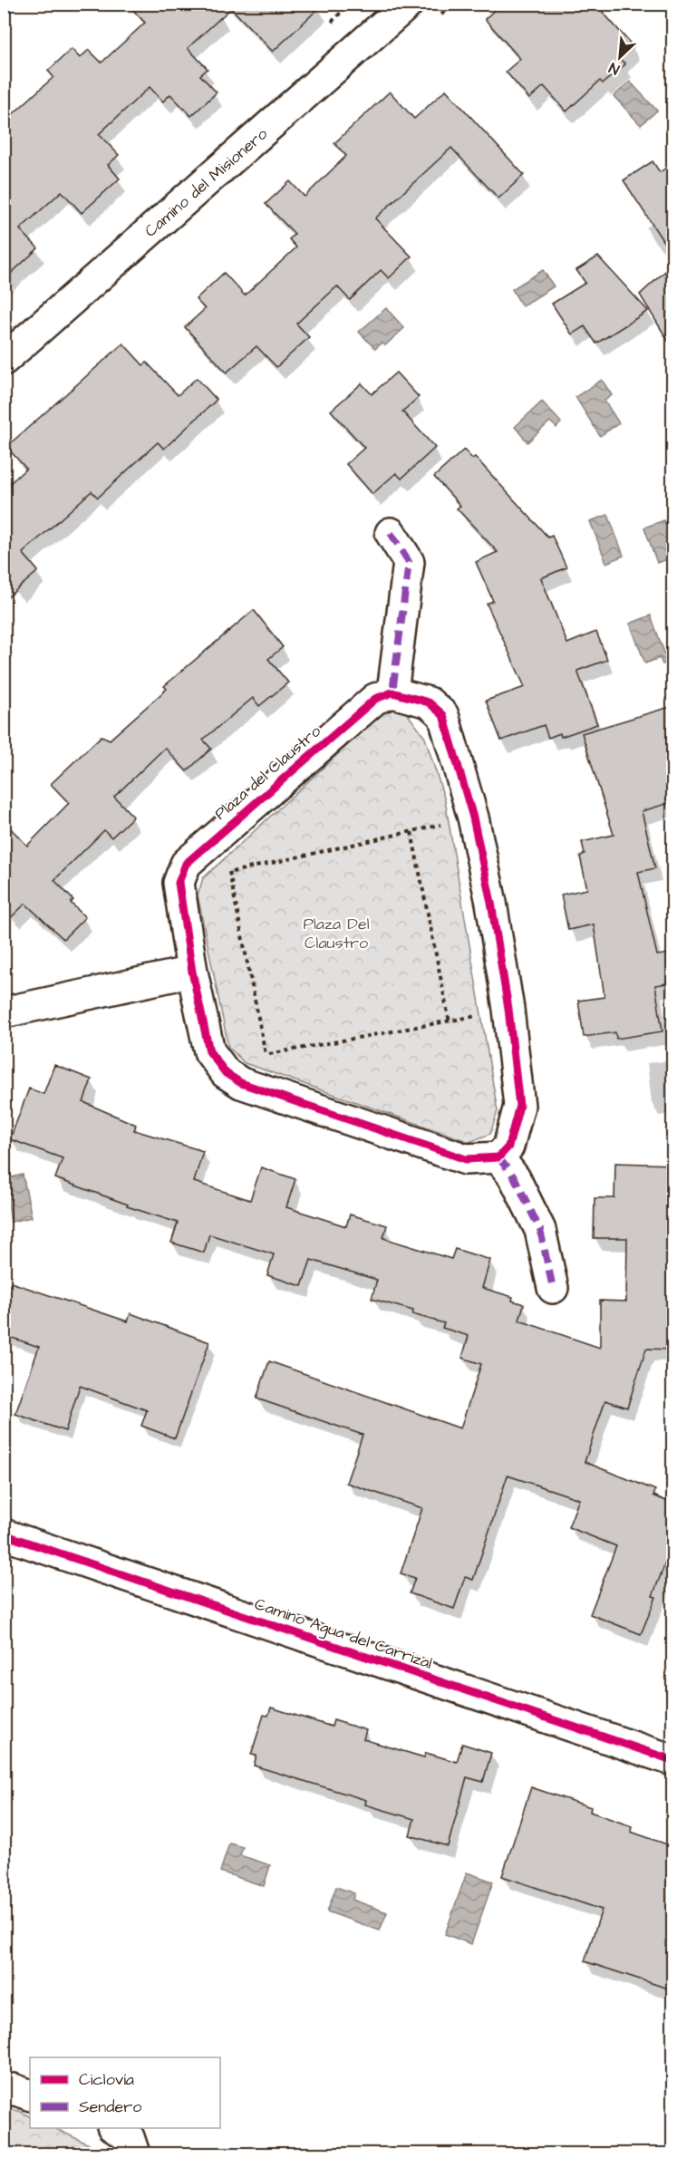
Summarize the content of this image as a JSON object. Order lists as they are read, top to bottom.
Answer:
{
  "streets": {
    "street": ["Camino del Misionero", "Plaza del Claustro", "Camino Agua del Carrizal"]
  },
  "parks": ["Plaza Del Claustro"],
  "legend": ["Ciclovía", "Sendero"],
  "north": "bottom left"
}
